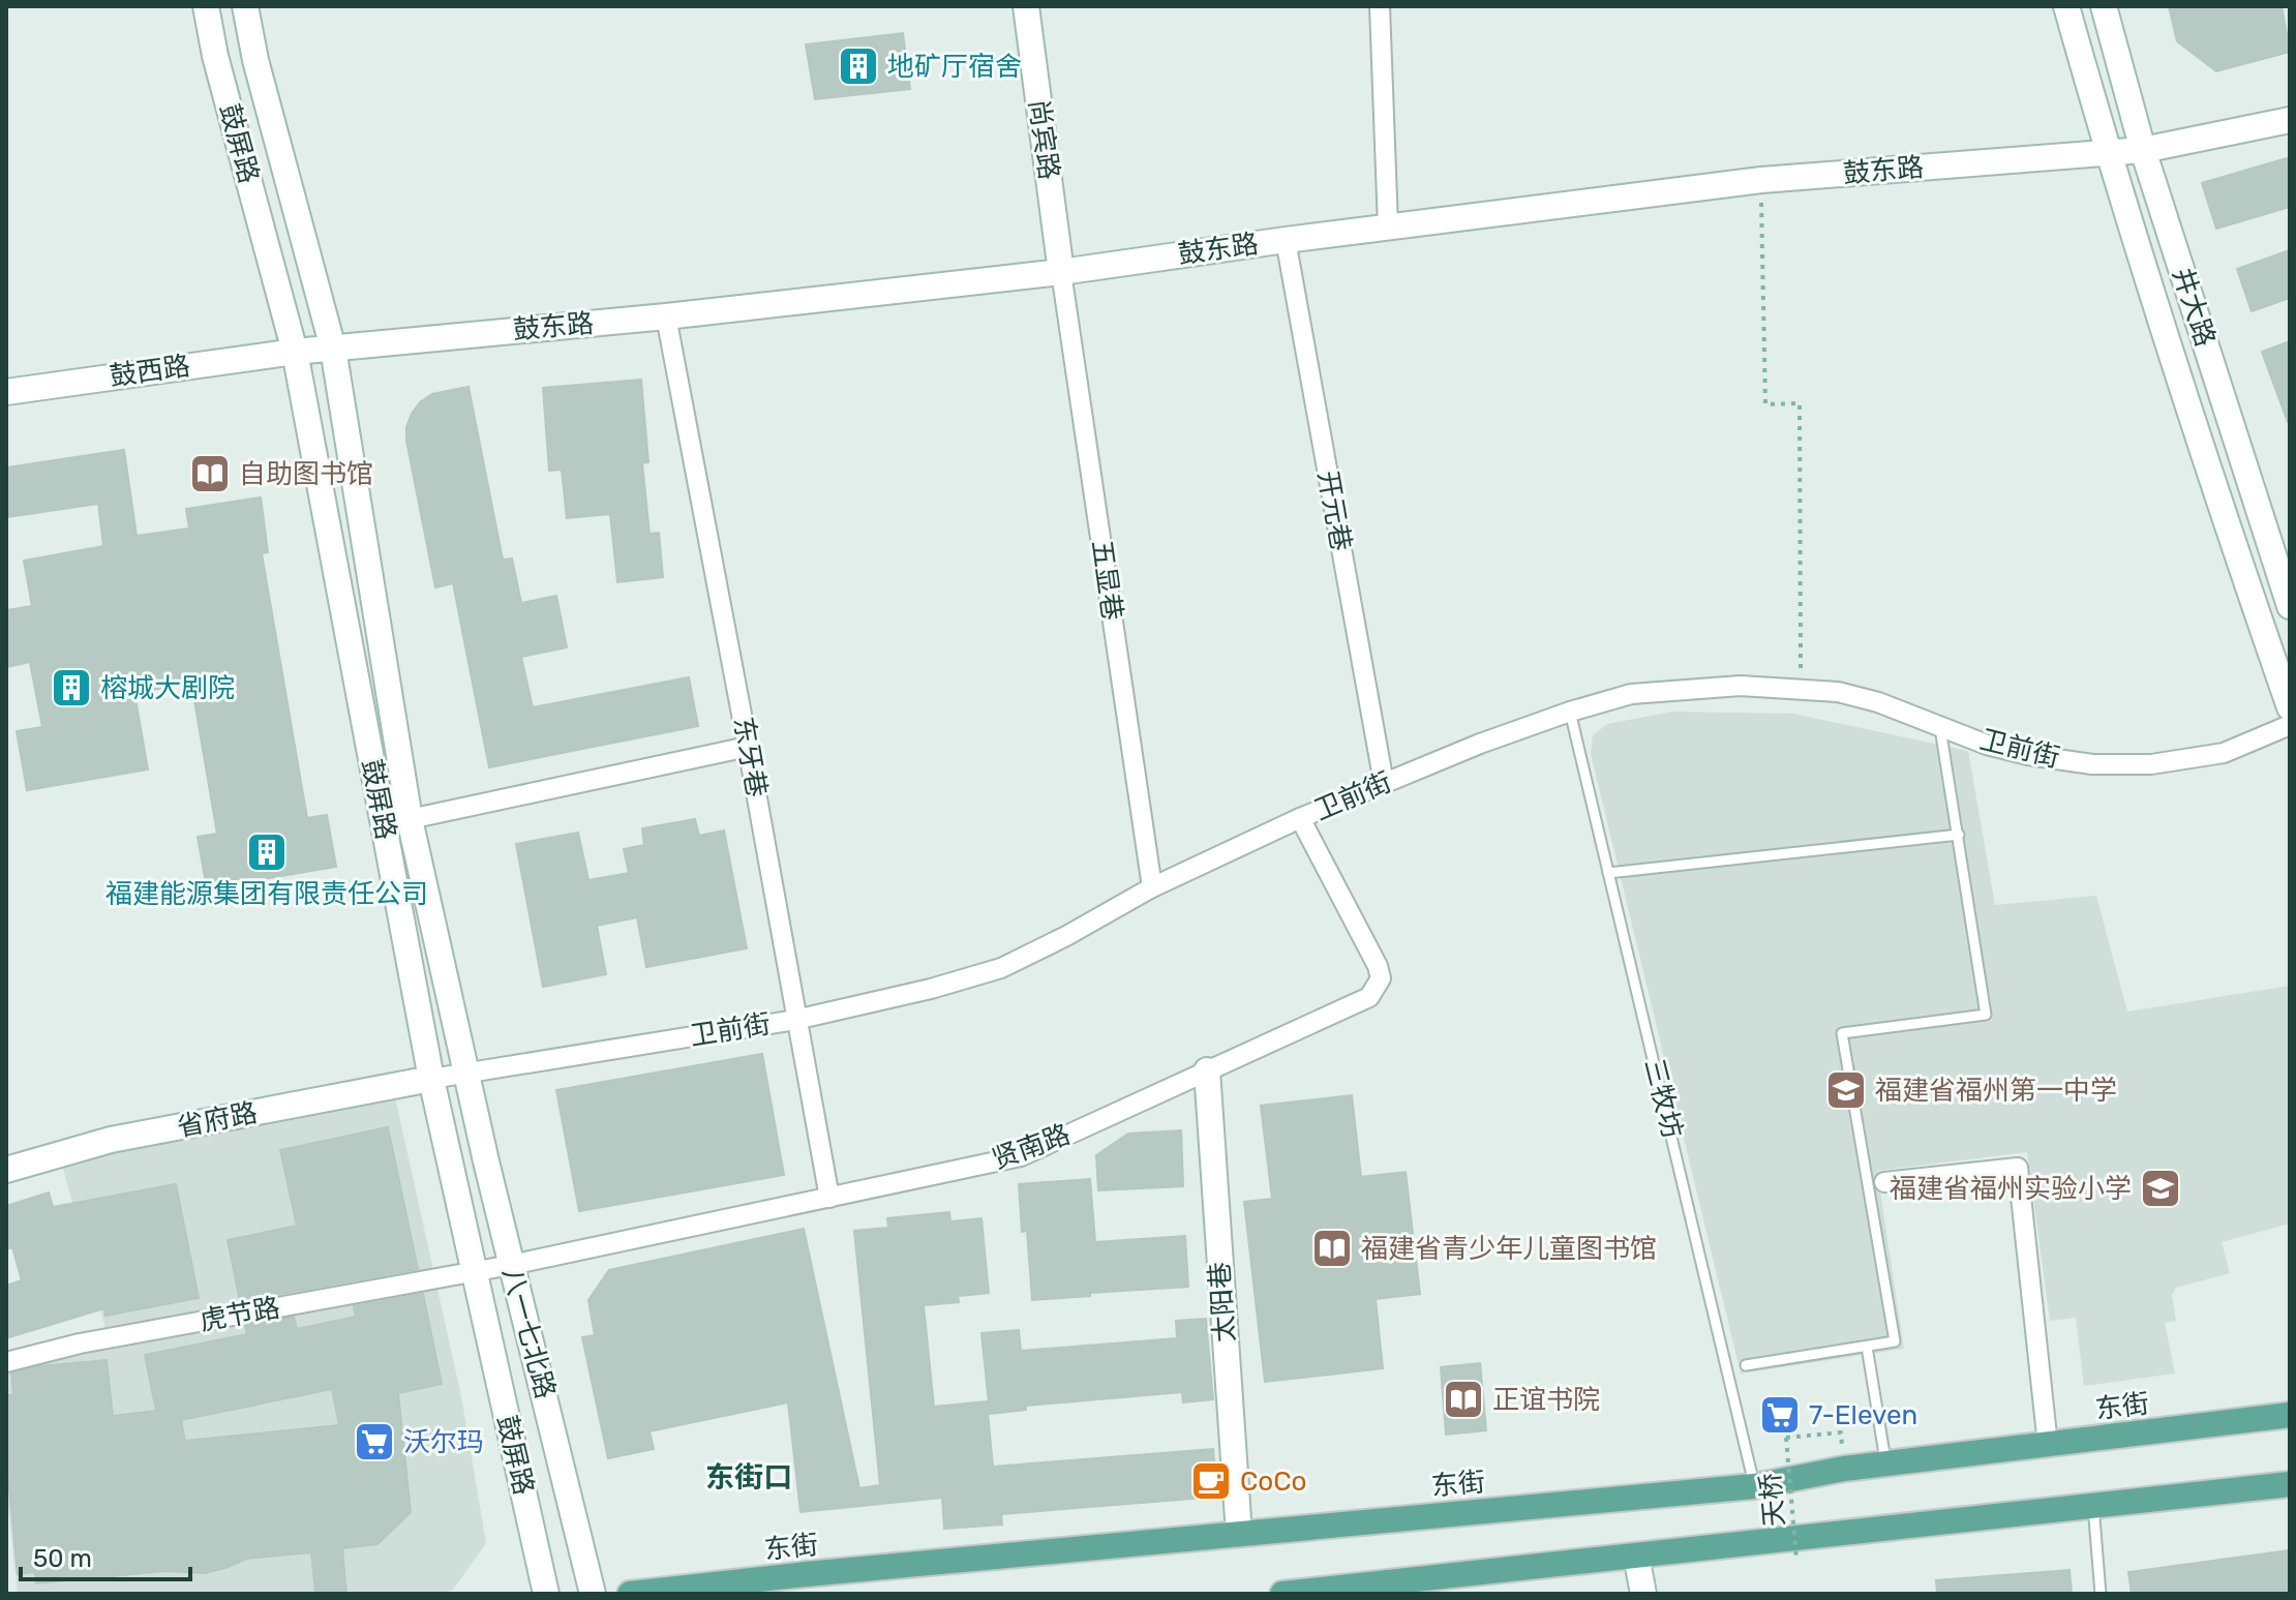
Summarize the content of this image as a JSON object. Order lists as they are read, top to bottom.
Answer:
{
  "streets": {
    "main road": ["东街"],
    "street": [
      "尚宾路",
      "鼓屏路",
      "鼓东路",
      "井大路",
      "鼓西路",
      "开元巷",
      "五显巷",
      "卫前街",
      "东牙巷",
      "省府路",
      "贤南路",
      "太阳巷",
      "虎节路",
      "八一七北路"
    ],
    "lane": ["三牧坊"],
    "path": ["天桥"]
  },
  "crossings": [
    ["尚宾路", "鼓东路"],
    ["尚宾路", "五显巷"],
    ["鼓屏路", "鼓东路"],
    ["鼓屏路", "鼓西路"],
    ["鼓屏路", "卫前街"],
    ["鼓屏路", "省府路"],
    ["鼓屏路", "贤南路"],
    ["鼓屏路", "虎节路"],
    ["鼓屏路", "八一七北路"],
    ["鼓东路", "井大路"],
    ["鼓东路", "鼓西路"],
    ["鼓东路", "开元巷"],
    ["鼓东路", "五显巷"],
    ["鼓东路", "东牙巷"],
    ["开元巷", "卫前街"],
    ["五显巷", "卫前街"],
    ["卫前街", "东牙巷"],
    ["卫前街", "三牧坊"],
    ["卫前街", "省府路"],
    ["卫前街", "贤南路"],
    ["卫前街", "八一七北路"],
    ["东牙巷", "贤南路"],
    ["三牧坊", "东街"],
    ["贤南路", "太阳巷"],
    ["贤南路", "虎节路"],
    ["贤南路", "八一七北路"],
    ["太阳巷", "东街"],
    ["东街", "天桥"]
  ],
  "districts": ["东街口"],
  "places": {
    "building": ["地矿厅宿舍", "榕城大剧院", "福建能源集团有限责任公司"],
    "library": ["自助图书馆", "福建省青少年儿童图书馆", "正谊书院"],
    "school or university": ["福建省福州第一中学", "福建省福州实验小学"],
    "supermarket": ["7-Eleven", "沃尔玛"],
    "cafe": ["CoCo"]
  },
  "scale_bar": "50 m"
}
